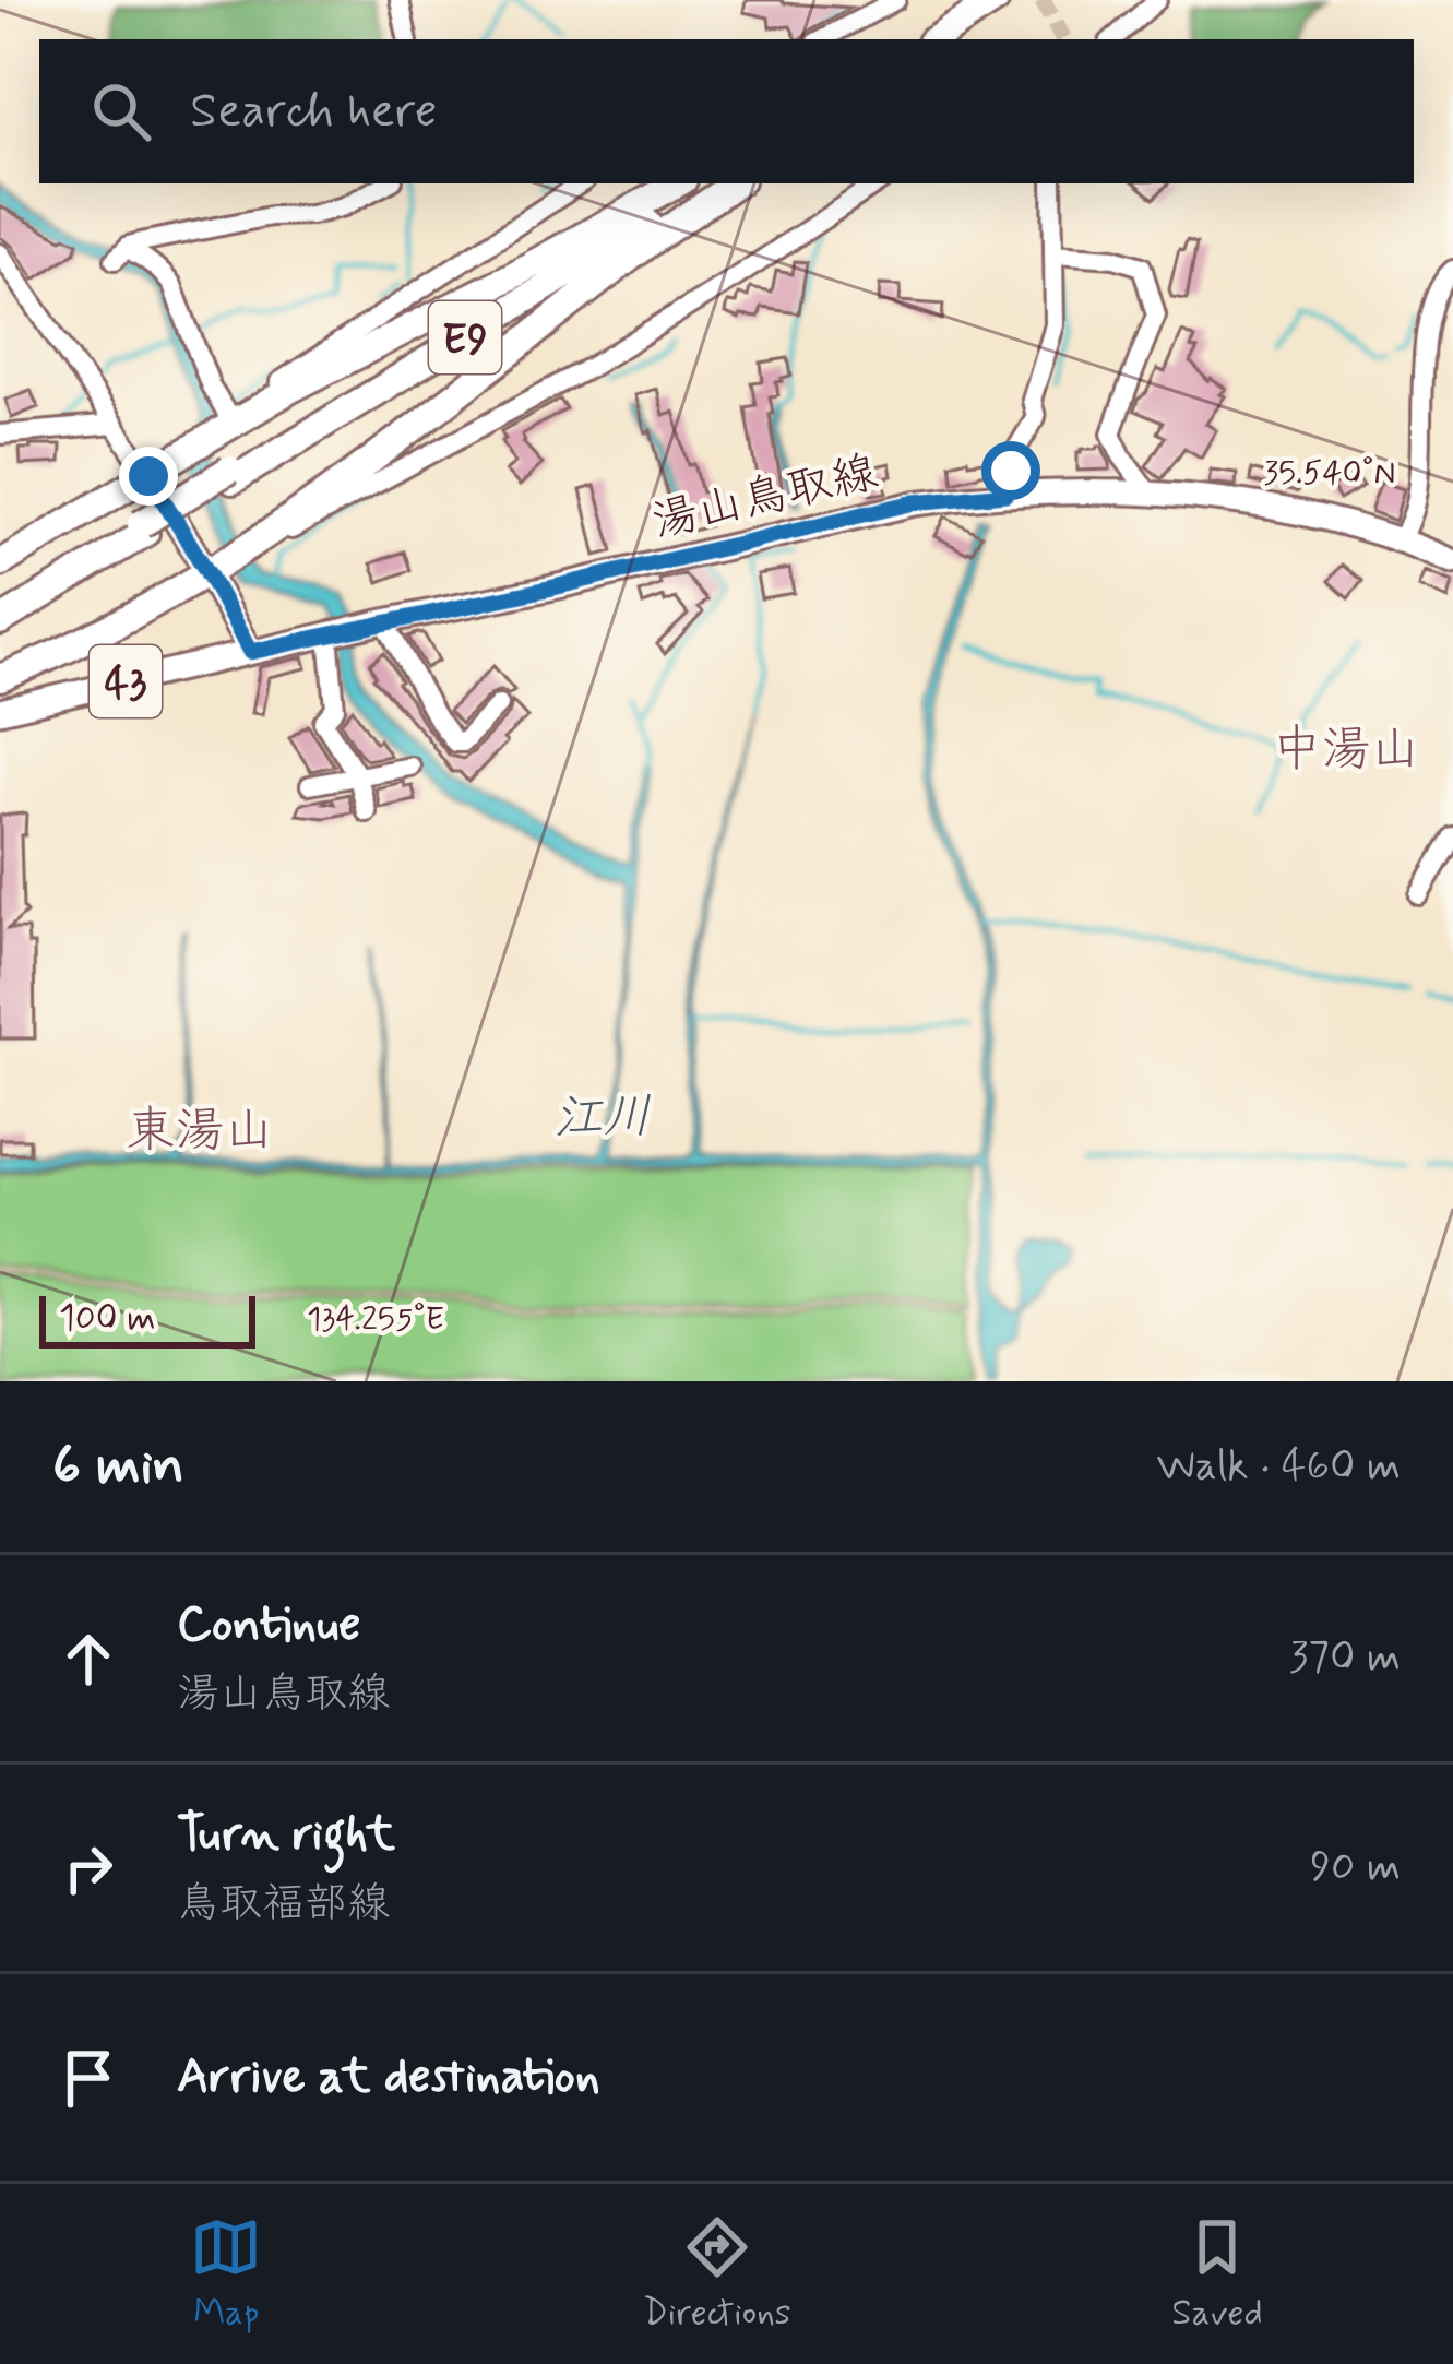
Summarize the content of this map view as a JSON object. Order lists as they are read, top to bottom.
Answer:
{
  "streets": {
    "highway": ["E9"],
    "main road": ["湯山鳥取線", "43"]
  },
  "crossings": [
    ["湯山鳥取線", "43"]
  ],
  "districts": ["中湯山", "東湯山"],
  "water": ["江川"],
  "scale_bar": "100 m",
  "page": {
    "search": "Search here",
    "scale": "100 m",
    "heading": ["6 min", "Walk · 460 m"],
    "list": [
      ["Continue", "湯山鳥取線", "370 m"],
      ["Turn right", "鳥取福部線", "90 m"],
      "Arrive at destination"
    ],
    "nav": ["Map", "Directions", "Saved"]
  },
  "coordinates": ["35.540°N", "134.255°E"]
}
